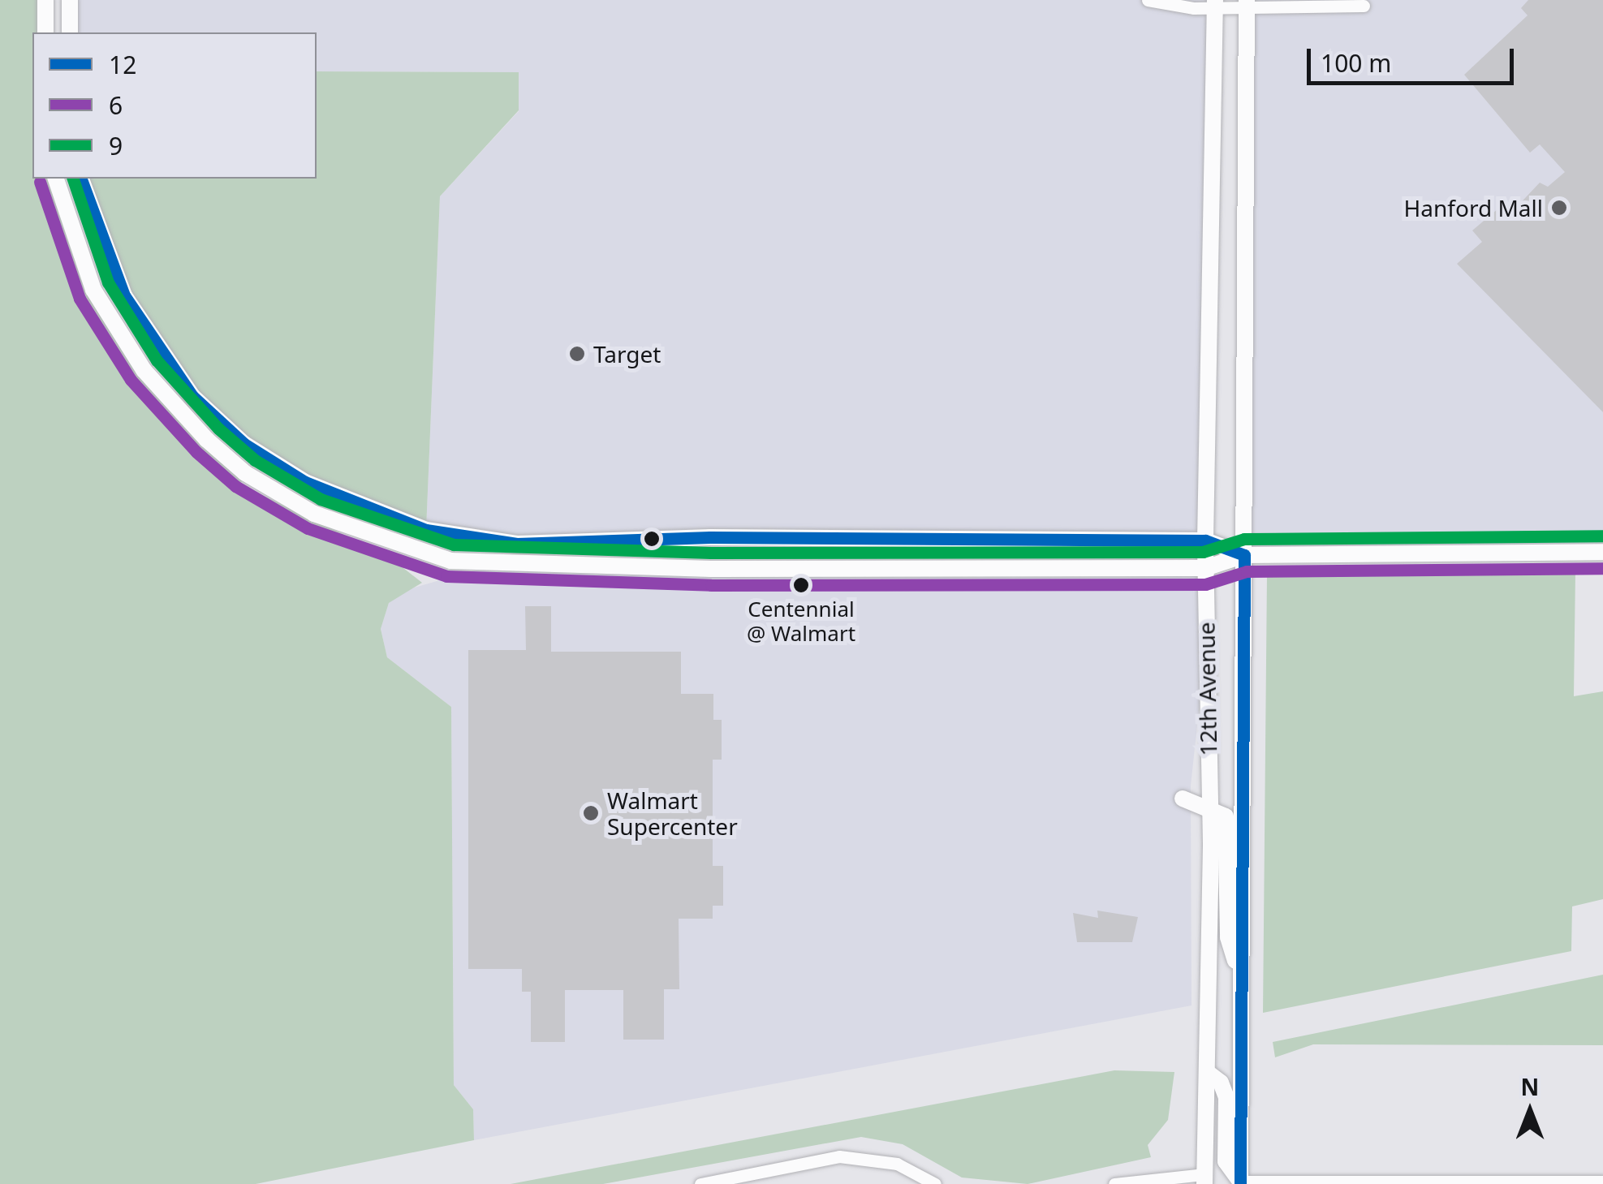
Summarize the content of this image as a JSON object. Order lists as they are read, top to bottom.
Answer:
{
  "streets": {
    "street": ["12th Avenue"]
  },
  "places": [
    "Hanford Mall",
    "Target",
    "Centennial @ Walmart",
    "Walmart Supercenter"
  ],
  "lines": ["transit line 12", "transit line 9", "transit line 6"],
  "legend": ["12", "6", "9"],
  "scale_bar": "100 m",
  "north": "top"
}
